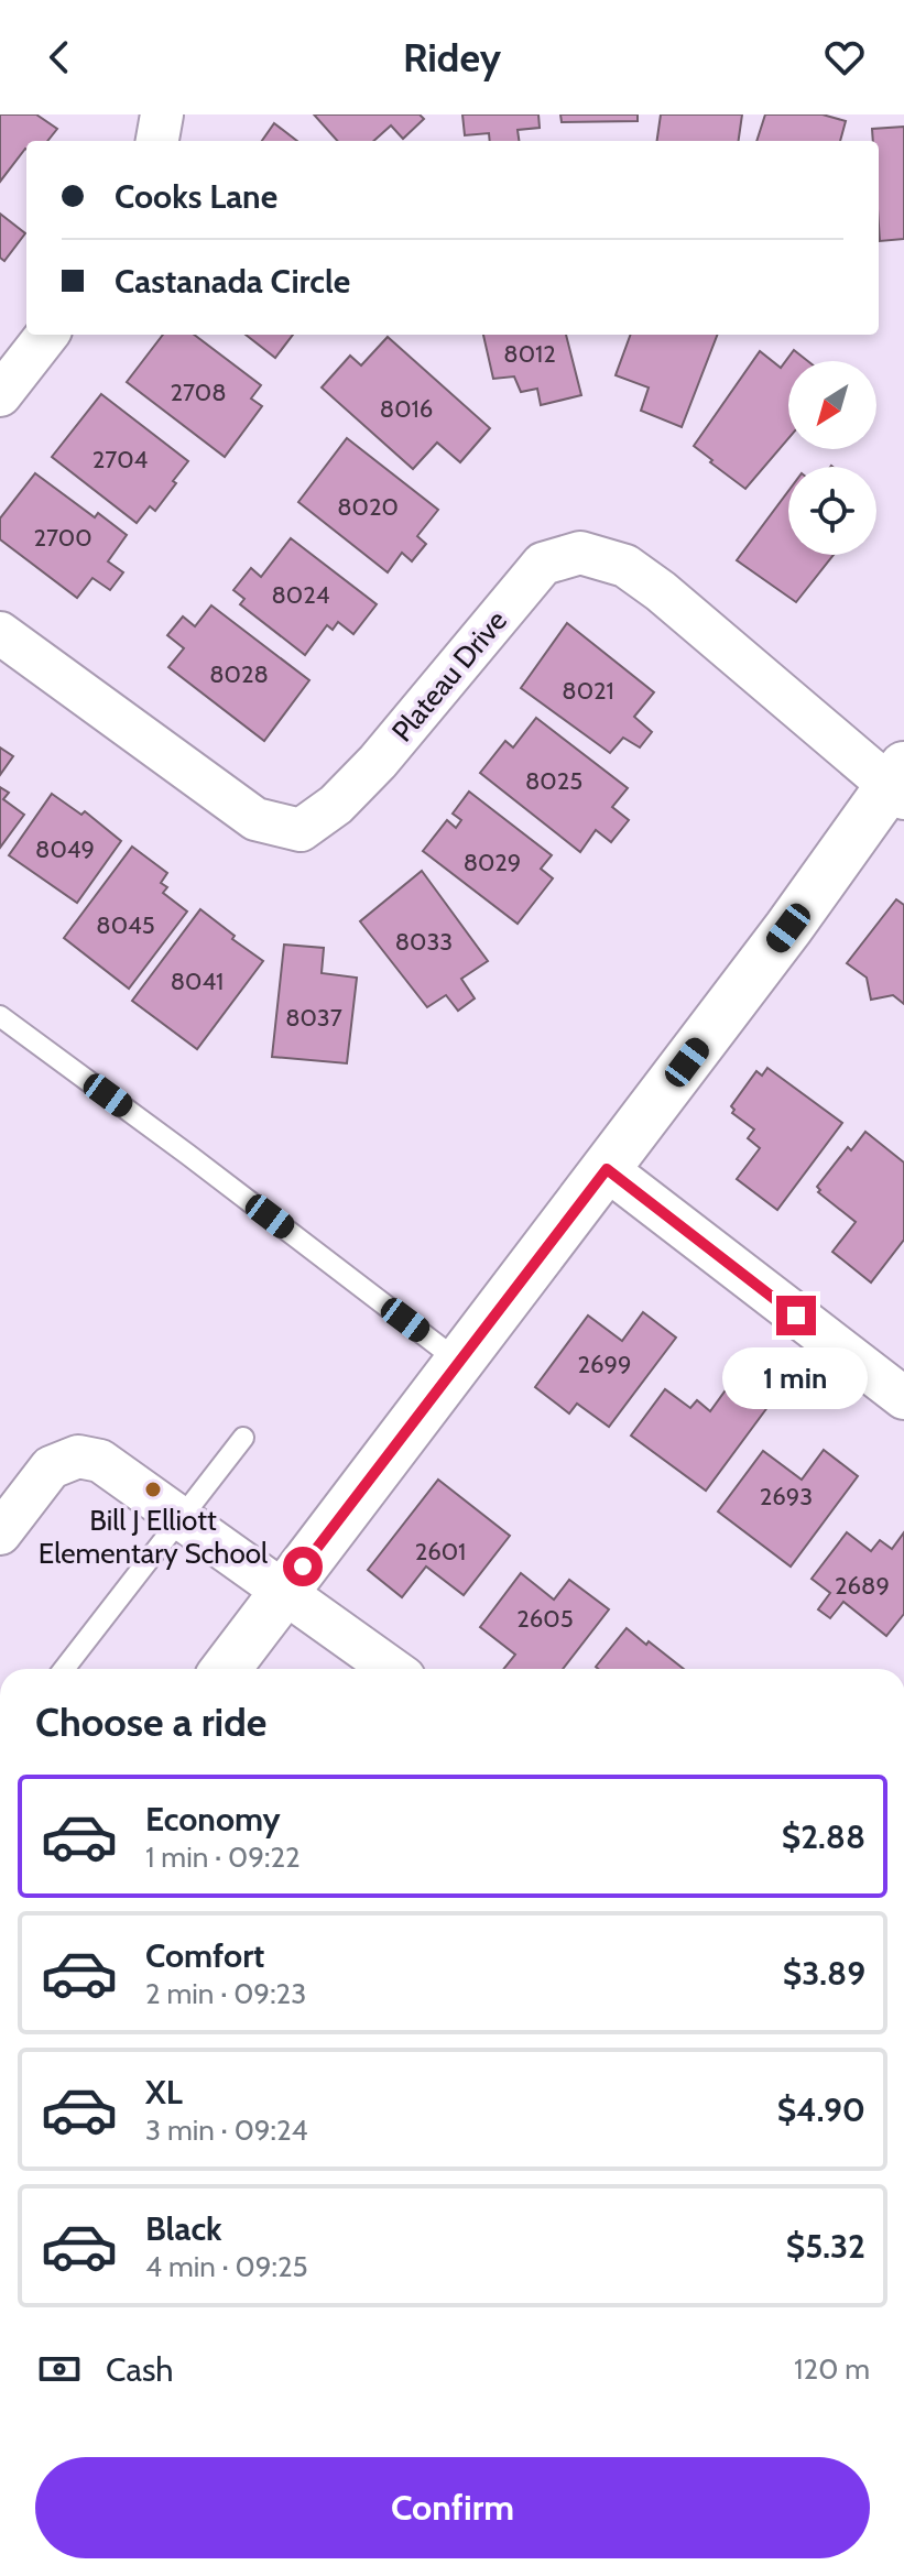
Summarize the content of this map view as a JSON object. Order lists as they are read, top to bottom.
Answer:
{
  "streets": {
    "street": ["Plateau Drive"]
  },
  "places": ["Bill J Elliott Elementary School"],
  "house_numbers": [
    "8012",
    "2708",
    "8016",
    "2704",
    "8020",
    "2700",
    "8024",
    "8028",
    "8021",
    "8025",
    "8049",
    "8029",
    "8045",
    "8033",
    "8041",
    "8037",
    "2699",
    "2693",
    "2601",
    "2689",
    "2605"
  ],
  "north": "bottom left",
  "page": {
    "header": "Ridey",
    "banner": ["Cooks Lane", "Castanada Circle"],
    "bubble": "1 min",
    "heading": "Choose a ride",
    "list": [
      {
        "name": "Economy",
        "note": "1 min · 09:22",
        "value": "$2.88"
      },
      {
        "name": "Comfort",
        "note": "2 min · 09:23",
        "value": "$3.89"
      },
      {
        "name": "XL",
        "note": "3 min · 09:24",
        "value": "$4.90"
      },
      {
        "name": "Black",
        "note": "4 min · 09:25",
        "value": "$5.32"
      }
    ],
    "pay": ["Cash", "120 m"],
    "buttons": "Confirm"
  }
}
